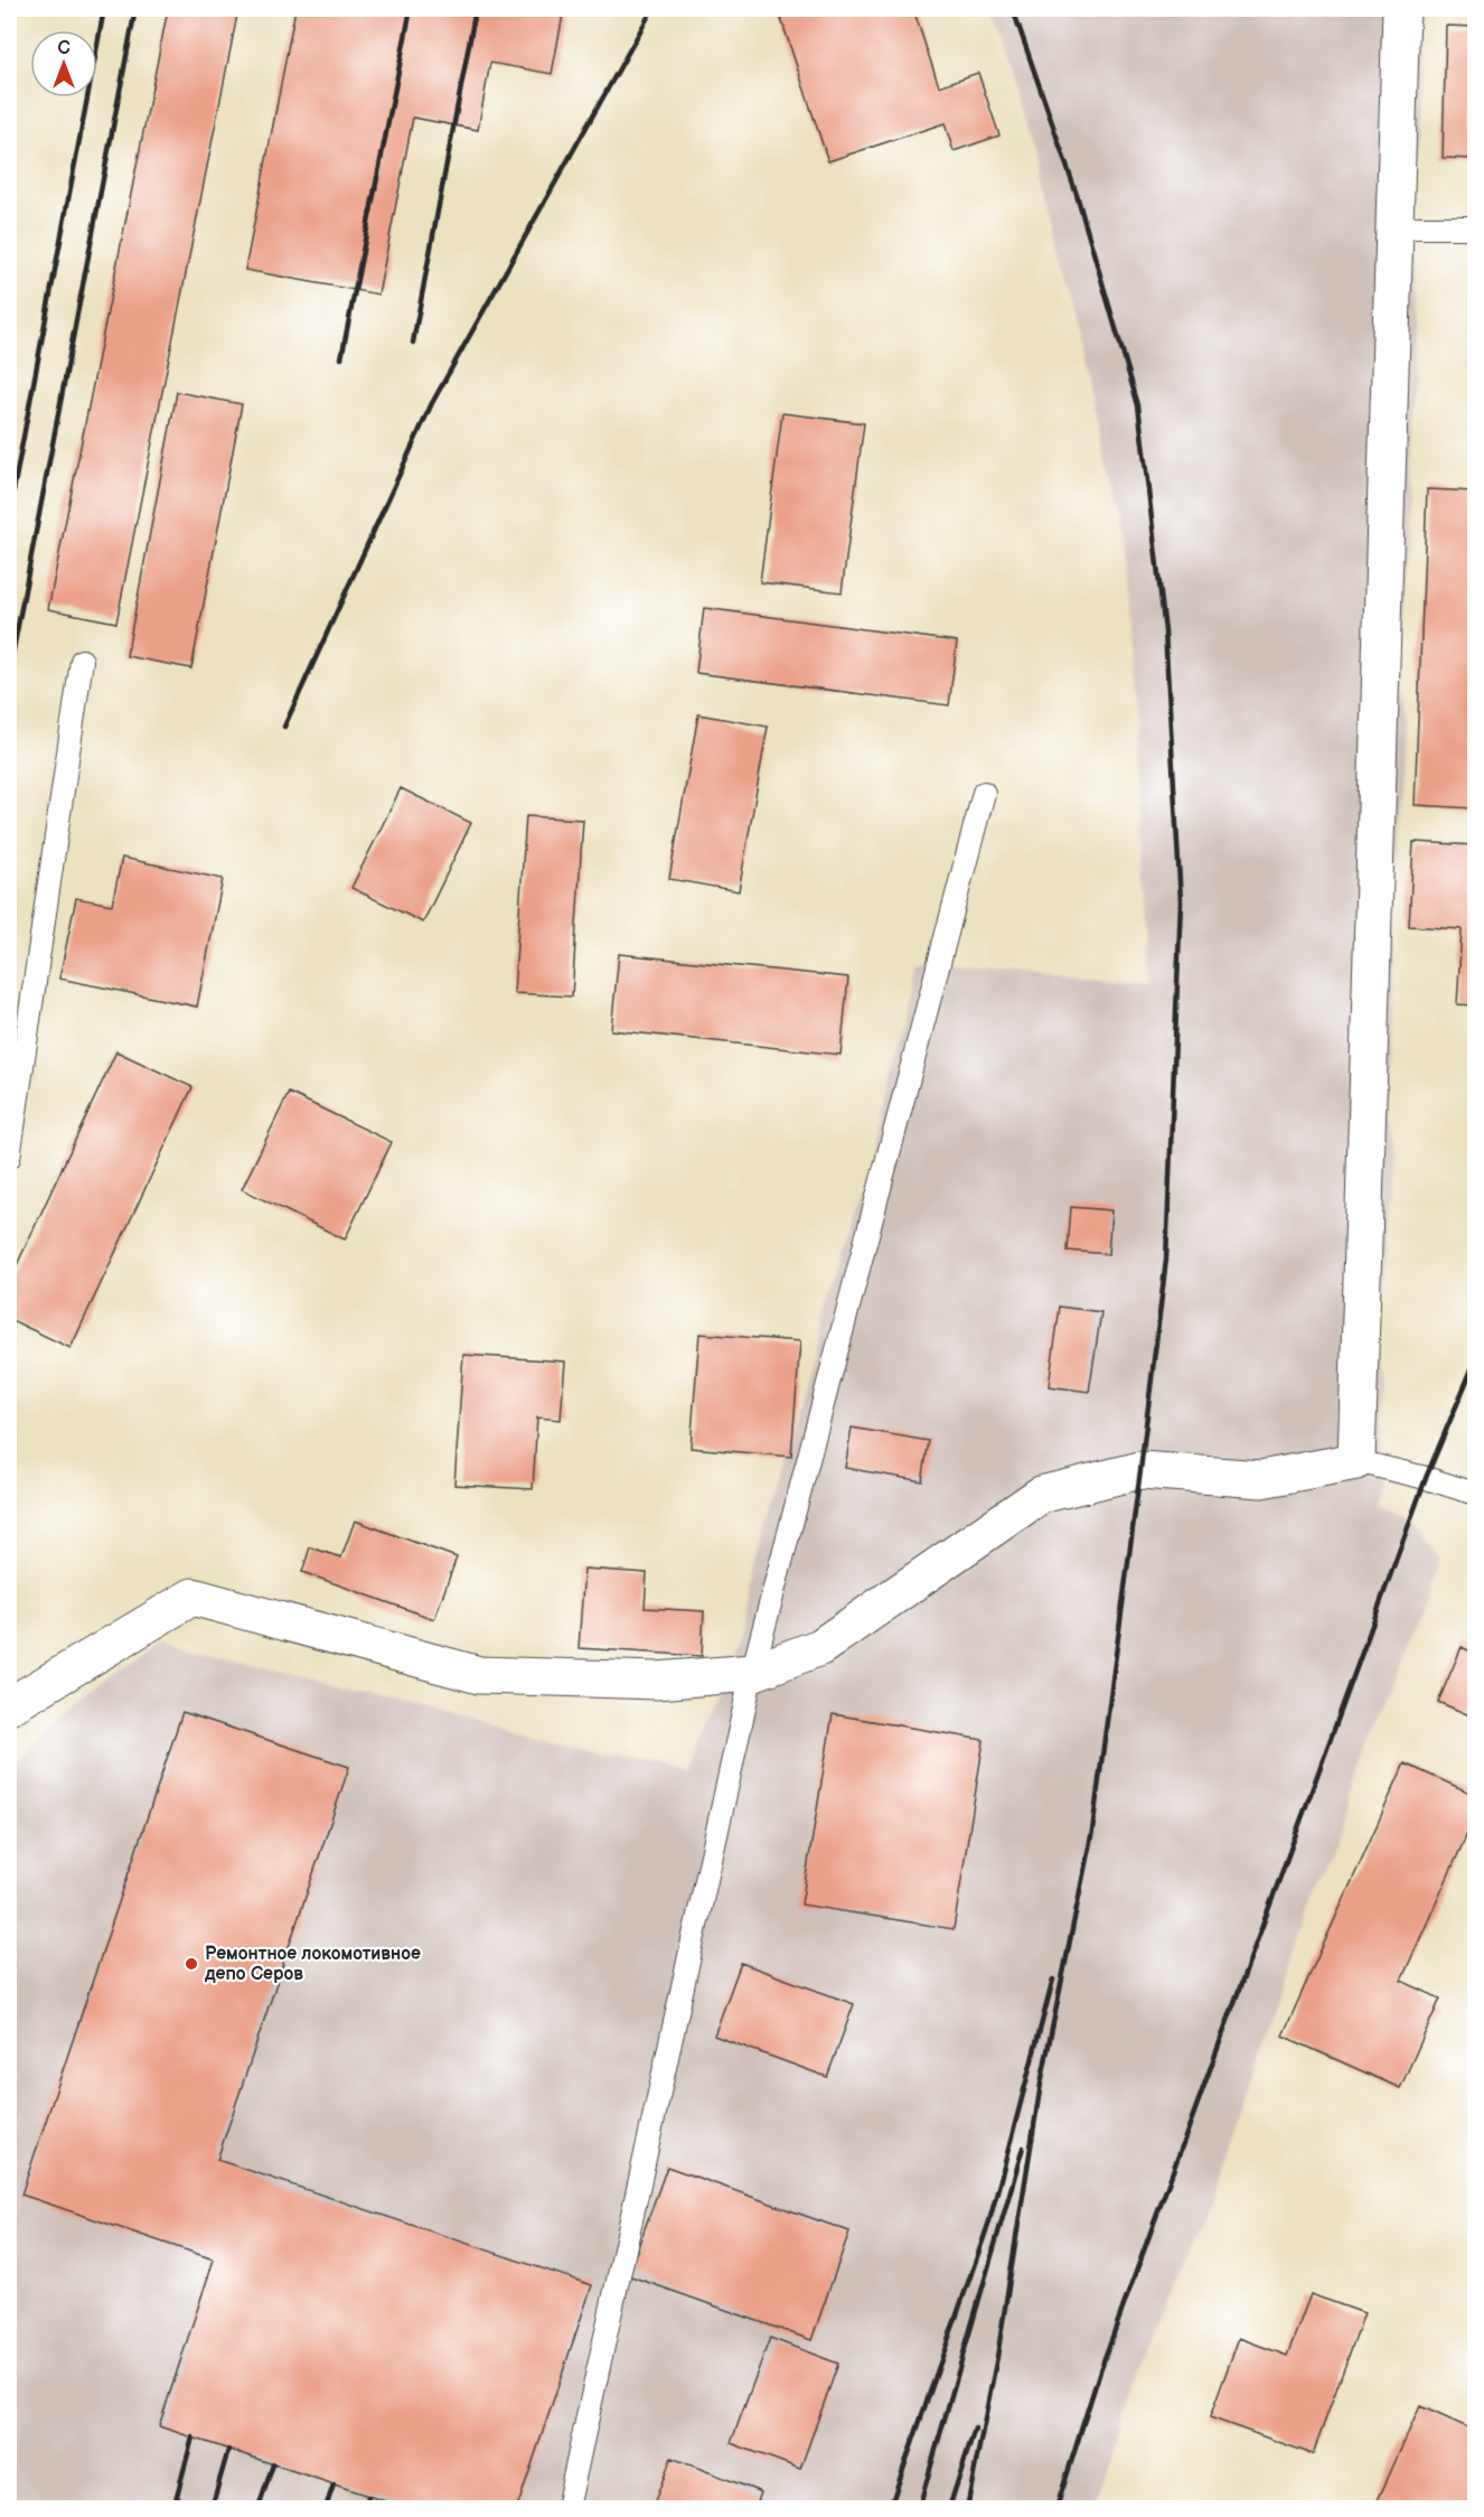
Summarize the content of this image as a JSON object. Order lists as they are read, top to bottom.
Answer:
{
  "places": ["Ремонтное локомотивное депо Серов"],
  "north": "top"
}
